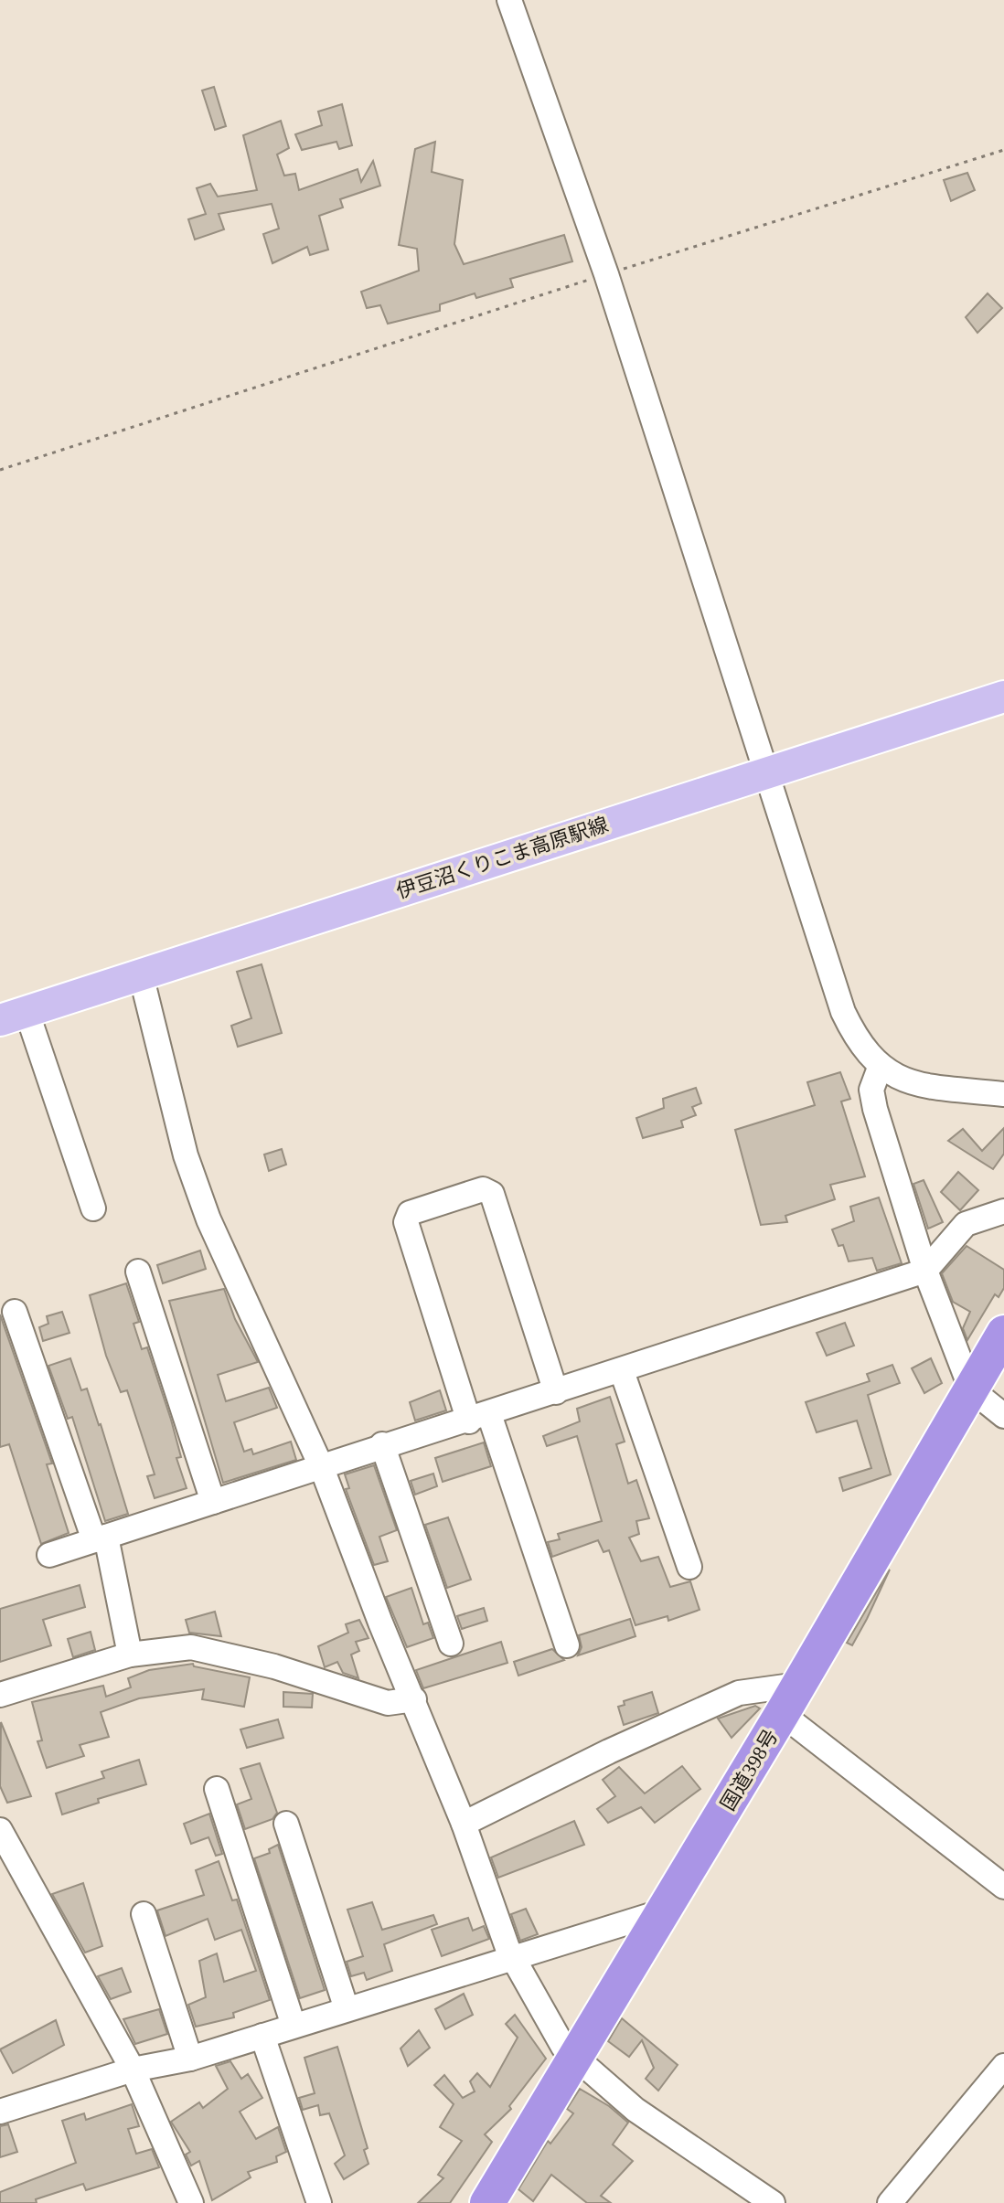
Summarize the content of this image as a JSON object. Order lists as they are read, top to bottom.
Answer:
{
  "streets": {
    "highway": ["国道398号"],
    "main road": ["伊豆沼くりこま高原駅線"]
  }
}
